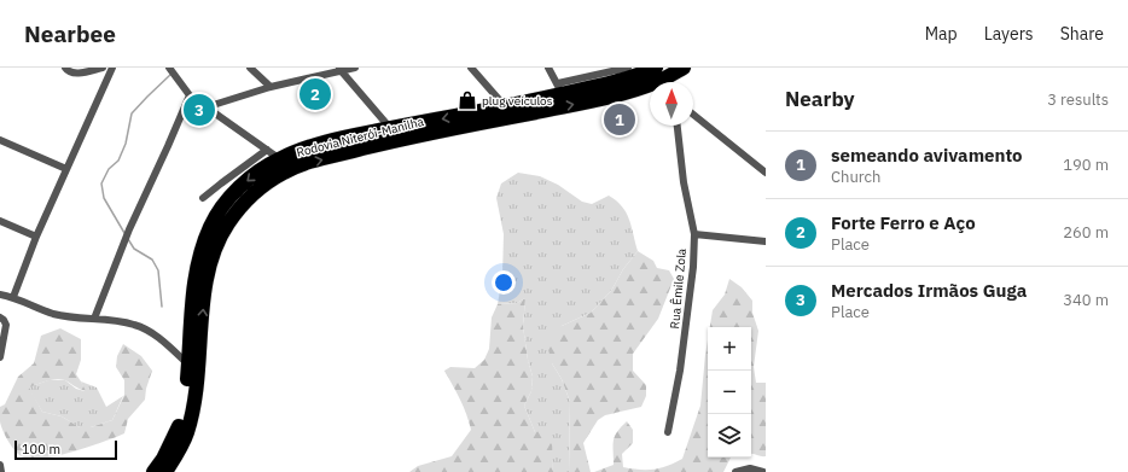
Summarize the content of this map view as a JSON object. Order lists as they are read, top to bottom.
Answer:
{
  "streets": {
    "highway": ["Rodovia Niterói-Manilha"],
    "street": ["Rua Êmile Zola"]
  },
  "places": {
    "shop": ["plug veículos"]
  },
  "scale_bar": "100 m",
  "north": "top",
  "page": {
    "header": "Nearbee",
    "nav": ["Map", "Layers", "Share"],
    "heading": ["Nearby", "3 results"],
    "pins": ["2", "3", "1"],
    "list": [
      {
        "mark": "1",
        "name": "semeando avivamento",
        "note": "Church",
        "value": "190 m"
      },
      {
        "mark": "2",
        "name": "Forte Ferro e Aço",
        "note": "Place",
        "value": "260 m"
      },
      {
        "mark": "3",
        "name": "Mercados Irmãos Guga",
        "note": "Place",
        "value": "340 m"
      }
    ],
    "map_buttons": ["+", "−"],
    "scale": "100 m"
  }
}
